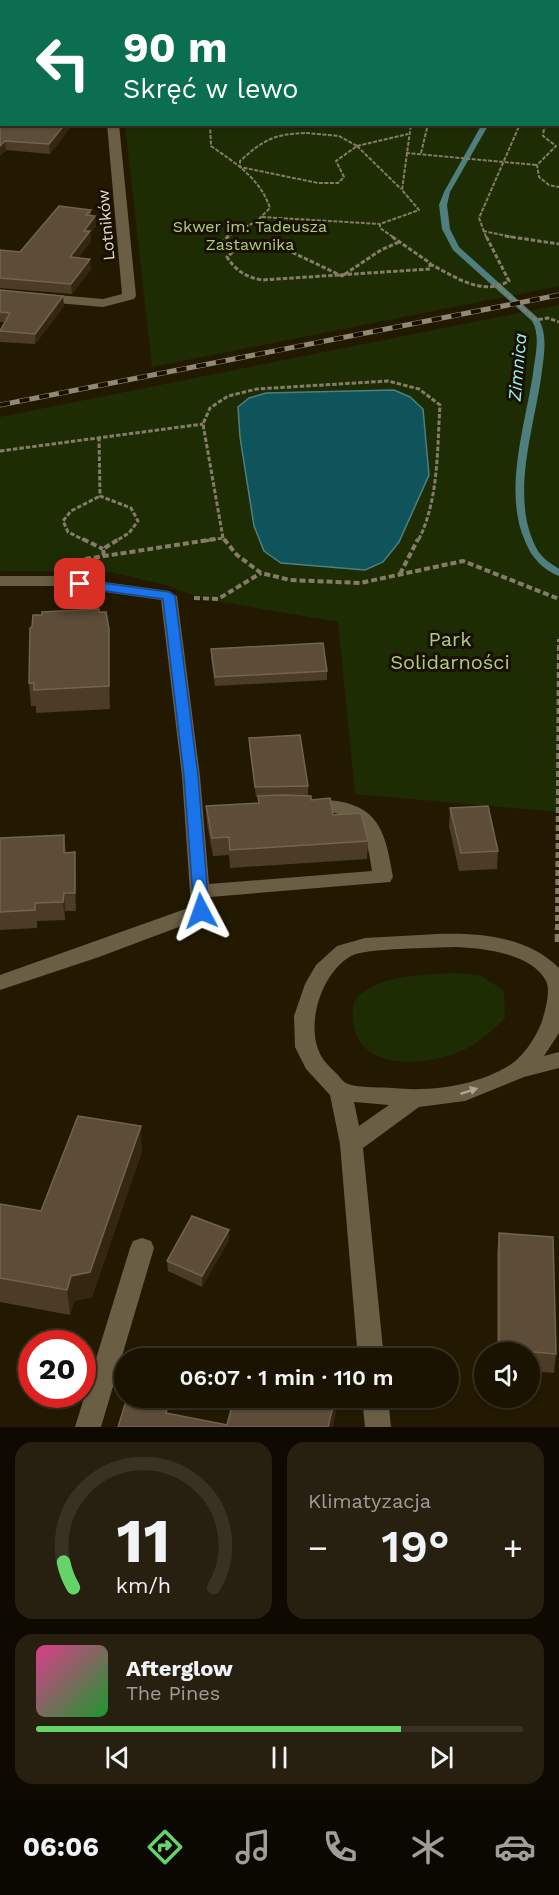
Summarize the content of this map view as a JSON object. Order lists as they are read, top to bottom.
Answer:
{
  "streets": {
    "street": ["Lotników"]
  },
  "water": ["Zimnica"],
  "parks": ["Skwer im. Tadeusza Zastawnika", "Park Solidarności"],
  "page": {
    "turn": ["90 m", "Skręć w lewo"],
    "limit": "20",
    "trip": "06:07 · 1 min · 110 m",
    "tile": "Klimatyzacja",
    "heat": ["−", "19°", "+"],
    "song": ["Afterglow", "The Pines"],
    "tabs": "06:06",
    "gauge": ["11", "km/h"]
  }
}
